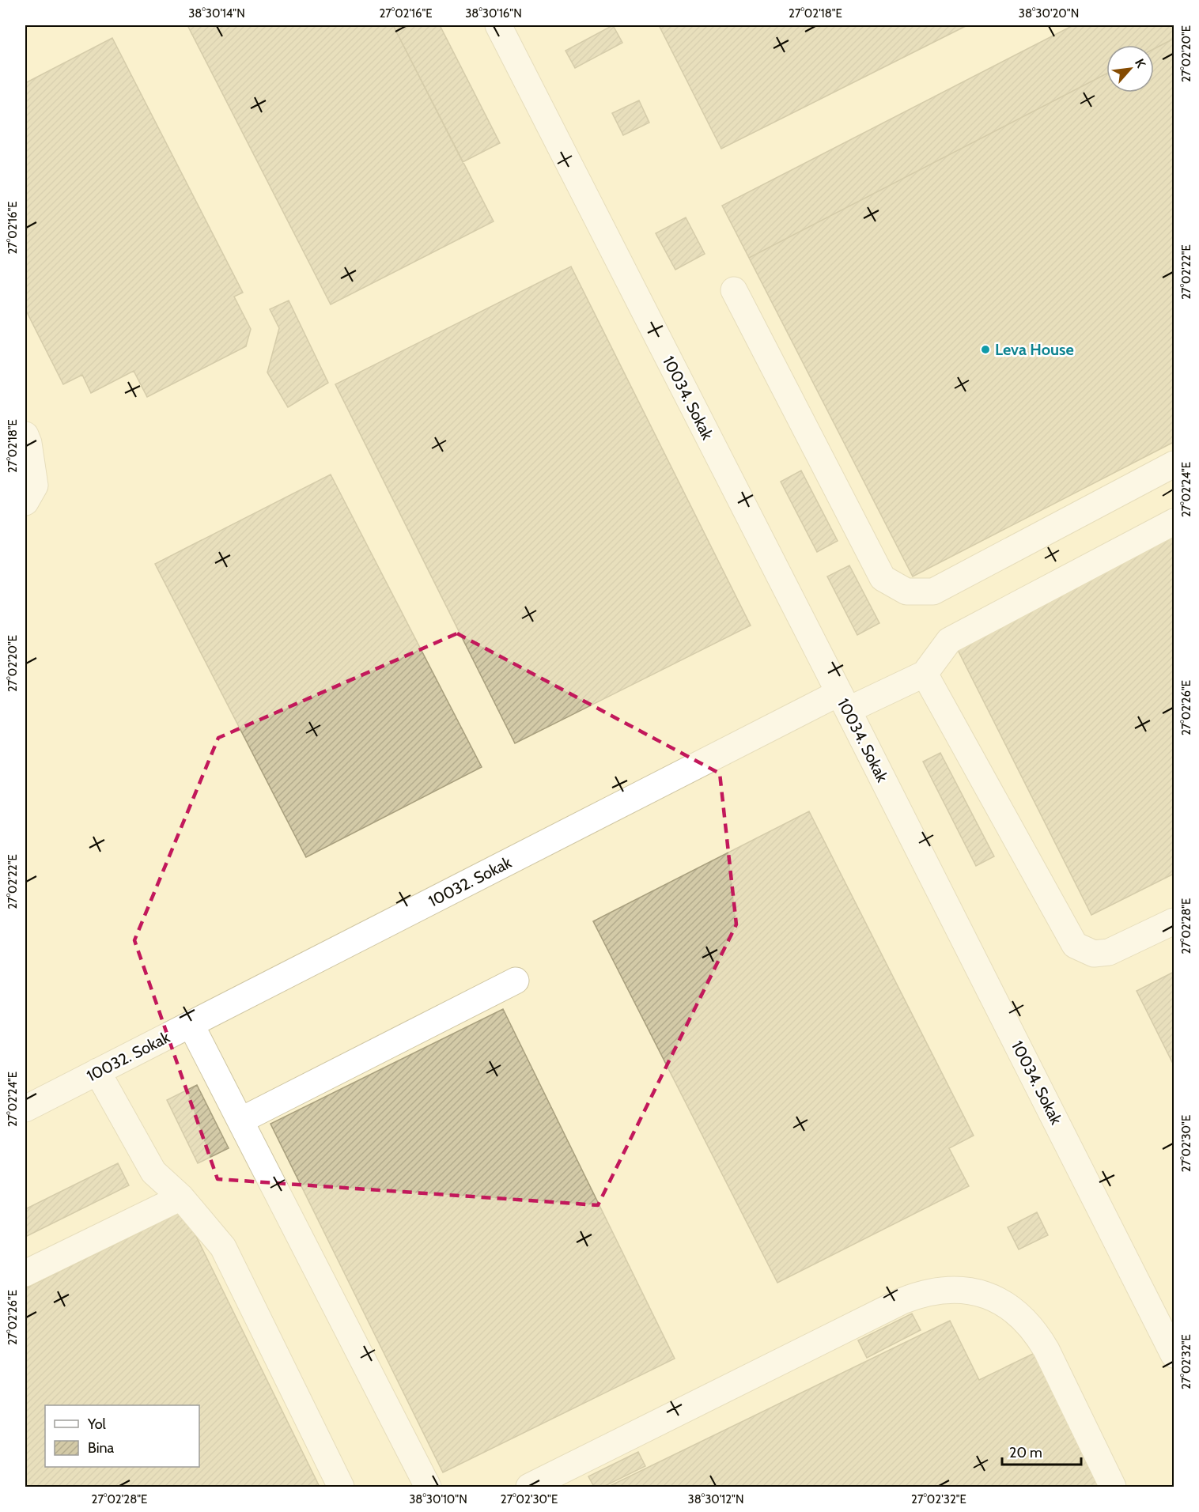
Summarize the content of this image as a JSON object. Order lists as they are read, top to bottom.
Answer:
{
  "streets": {
    "street": ["10034. Sokak", "10032. Sokak"]
  },
  "crossings": [
    ["10034. Sokak", "10032. Sokak"]
  ],
  "places": ["Leva House"],
  "legend": ["Yol", "Bina"],
  "scale_bar": "20 m",
  "north": "top right",
  "coordinates": [
    "38°30'14\"N",
    "27°02'16\"E",
    "38°30'16\"N",
    "27°02'18\"E",
    "38°30'20\"N",
    "27°02'20\"E",
    "27°02'22\"E",
    "27°02'24\"E",
    "27°02'26\"E",
    "27°02'28\"E",
    "27°02'30\"E",
    "27°02'32\"E",
    "38°30'10\"N",
    "38°30'12\"N"
  ]
}
